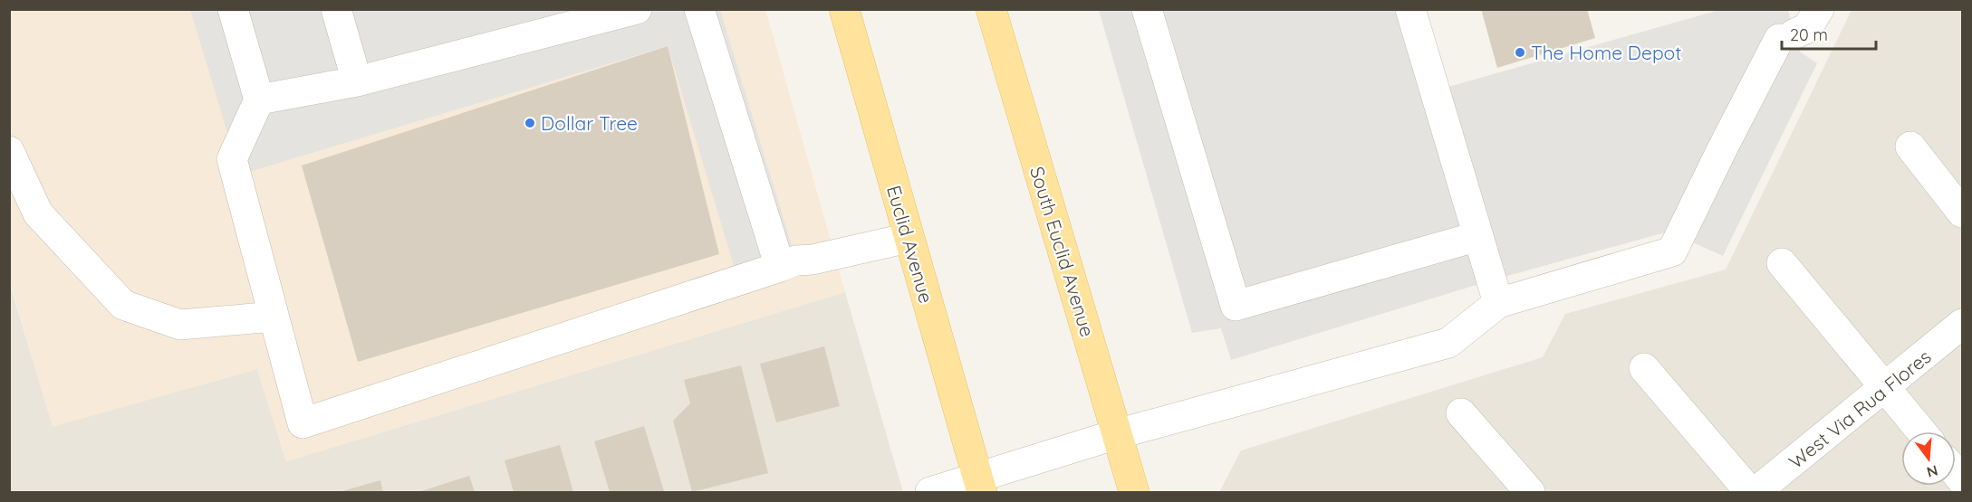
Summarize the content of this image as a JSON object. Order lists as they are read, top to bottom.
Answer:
{
  "streets": {
    "main road": ["Euclid Avenue", "South Euclid Avenue"],
    "street": ["West Via Rua Flores"]
  },
  "places": ["The Home Depot", "Dollar Tree"],
  "scale_bar": "20 m",
  "north": "bottom"
}
